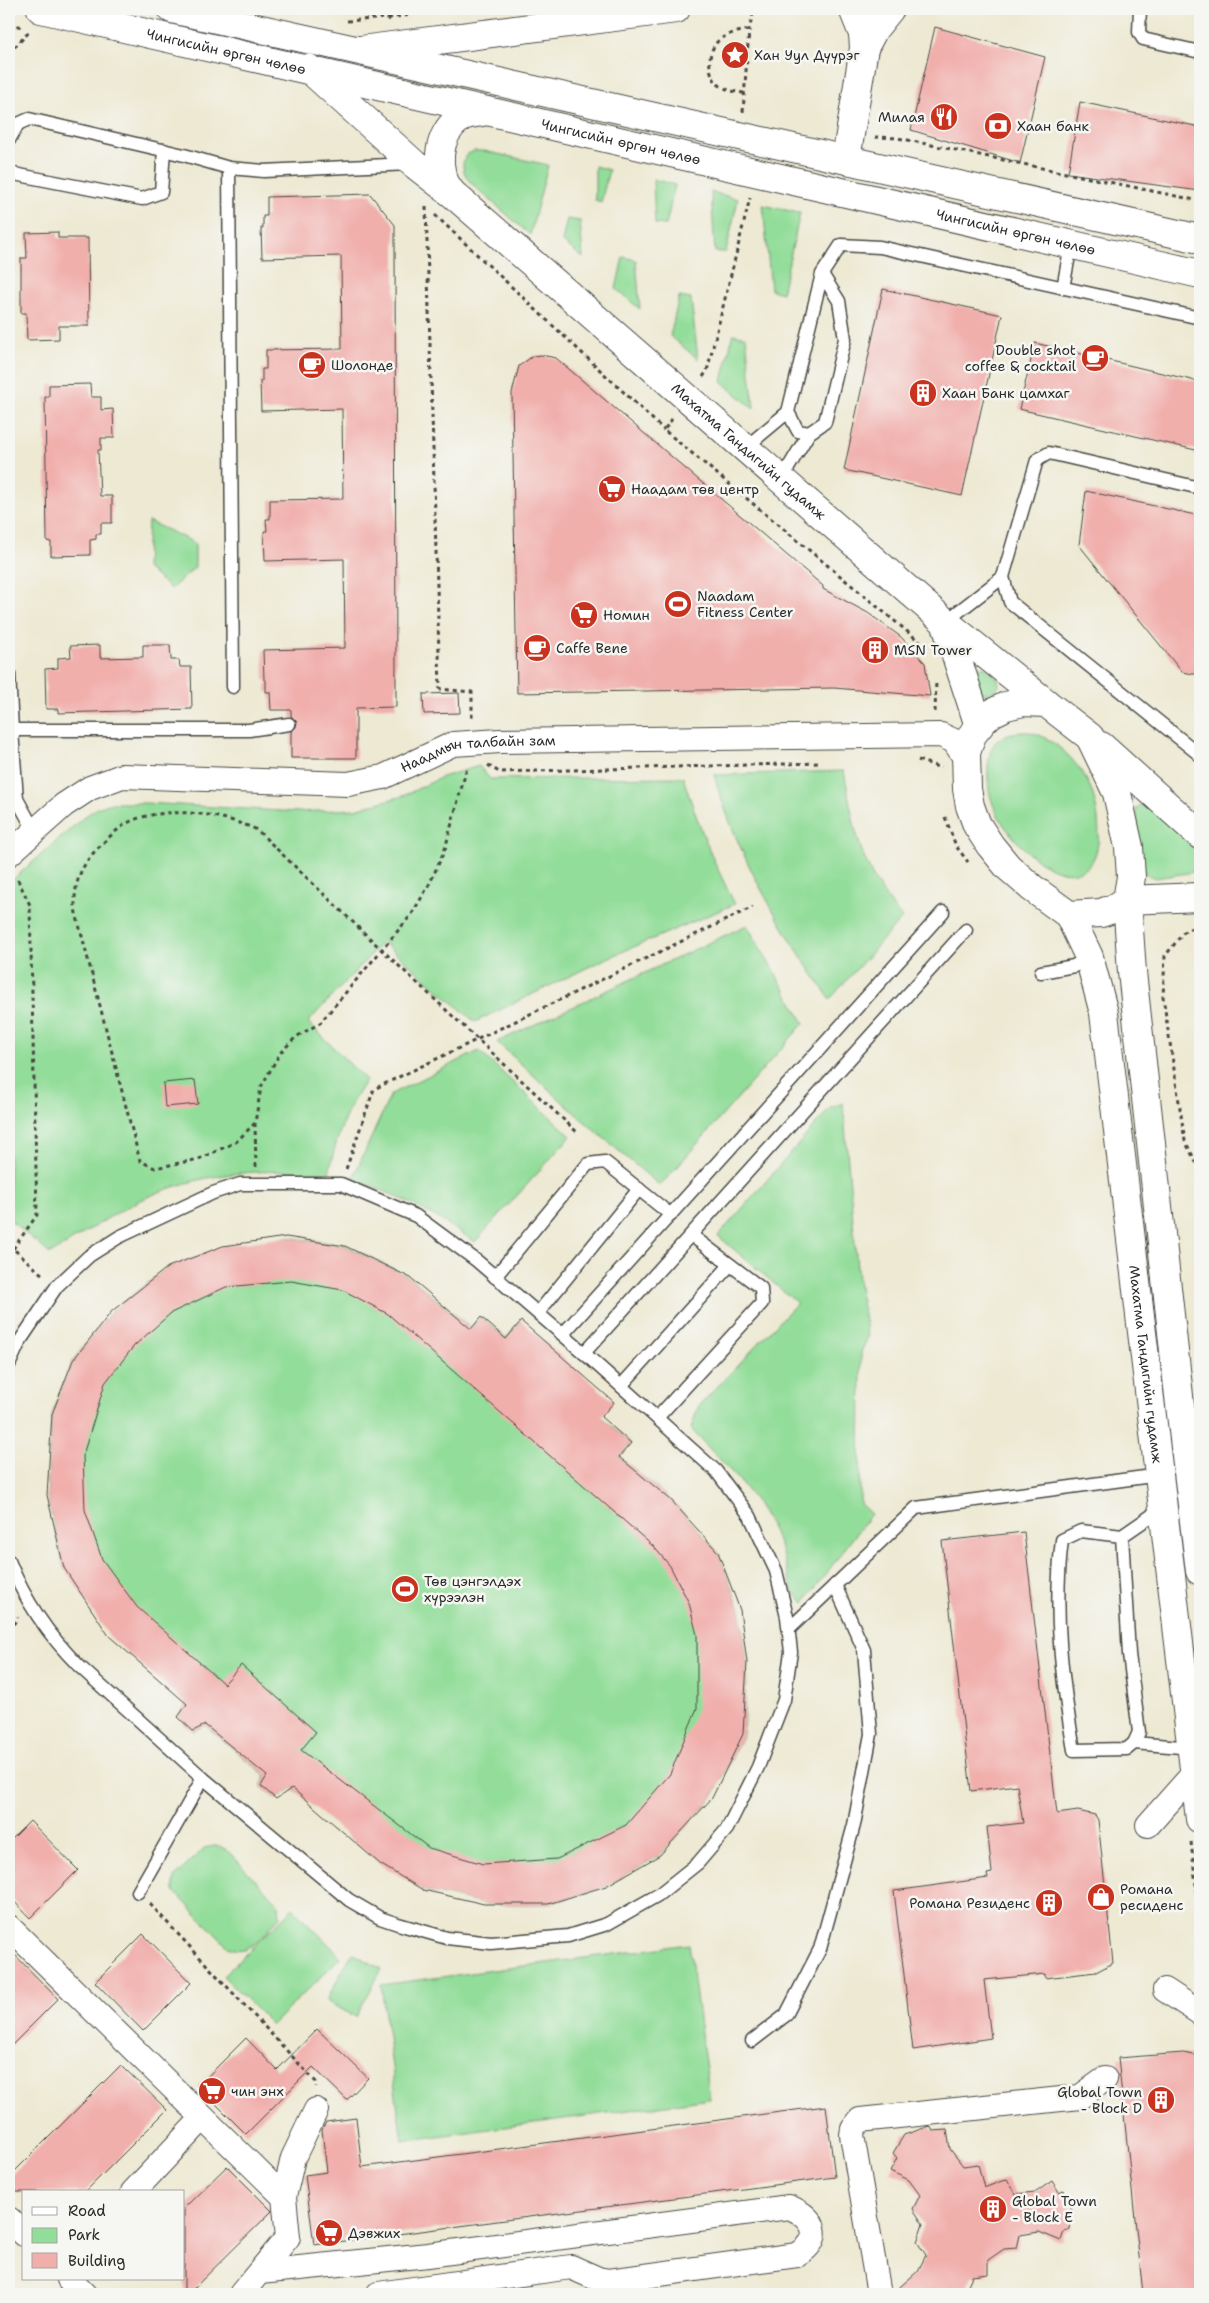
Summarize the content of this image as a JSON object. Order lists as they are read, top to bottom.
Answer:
{
  "streets": {
    "main road": ["Чингисийн өргөн чөлөө", "Махатма Гандигийн гудамж"],
    "street": ["Наадмын талбайн зам"]
  },
  "crossings": [
    ["Чингисийн өргөн чөлөө", "Махатма Гандигийн гудамж"]
  ],
  "places": {
    "place": ["Хан Уул Дүүрэг"],
    "restaurant": ["Милая"],
    "bank": ["Хаан банк"],
    "cafe": ["Double shot coffee & cocktail", "Шолонде", "Caffe Bene"],
    "building": [
      "Хаан Банк цамхаг",
      "MSN Tower",
      "Романа Резиденс",
      "Global Town - Block D",
      "Global Town - Block E"
    ],
    "supermarket": [
      "Наадам төв центр",
      "Номин",
      "чин энх",
      "Дэвжих"
    ],
    "sports": ["Naadam Fitness Center", "Төв цэнгэлдэх хүрээлэн"],
    "shop": ["Романа ресиденс"]
  },
  "legend": ["Road", "Park", "Building"]
}
